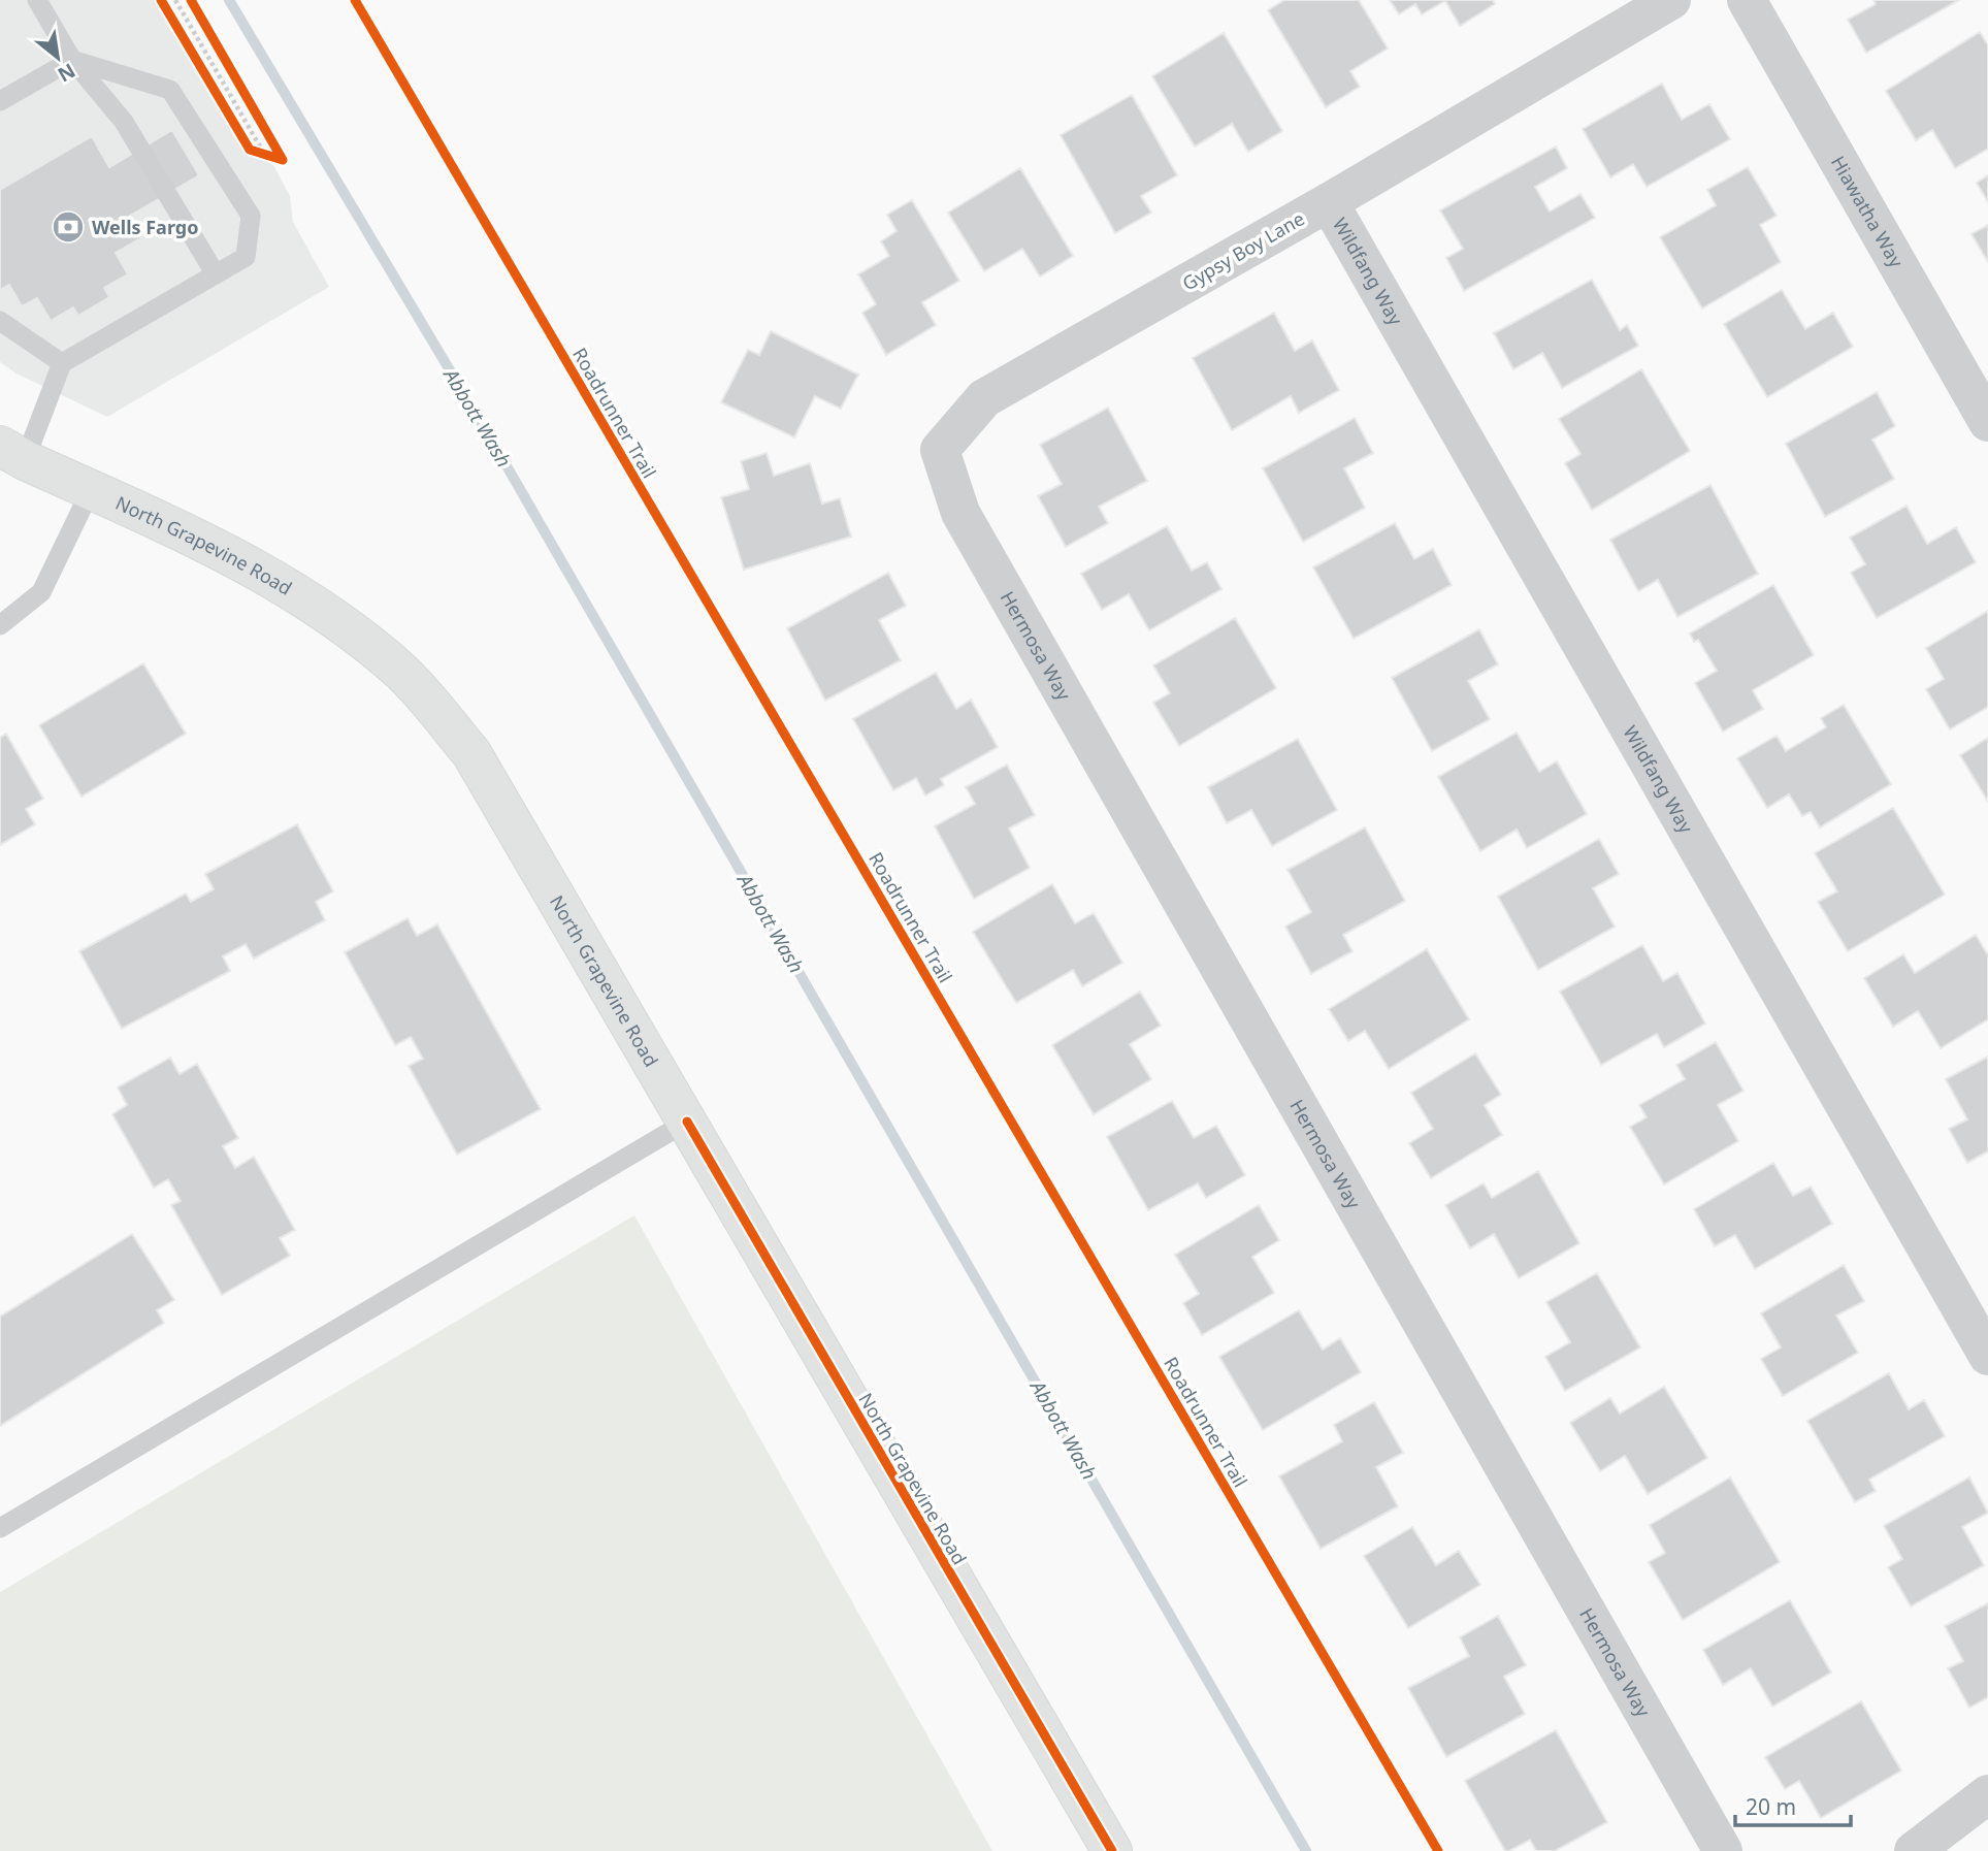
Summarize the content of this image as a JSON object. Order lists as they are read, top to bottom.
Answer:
{
  "streets": {
    "main road": ["North Grapevine Road"],
    "street": [
      "Hiawatha Way",
      "Gypsy Boy Lane",
      "Wildfang Way",
      "Hermosa Way"
    ],
    "cycle path": ["Roadrunner Trail"]
  },
  "crossings": [
    ["Gypsy Boy Lane", "Wildfang Way"],
    ["Gypsy Boy Lane", "Hermosa Way"]
  ],
  "water": ["Abbott Wash"],
  "places": {
    "bank": ["Wells Fargo"]
  },
  "scale_bar": "20 m",
  "north": "bottom right"
}
